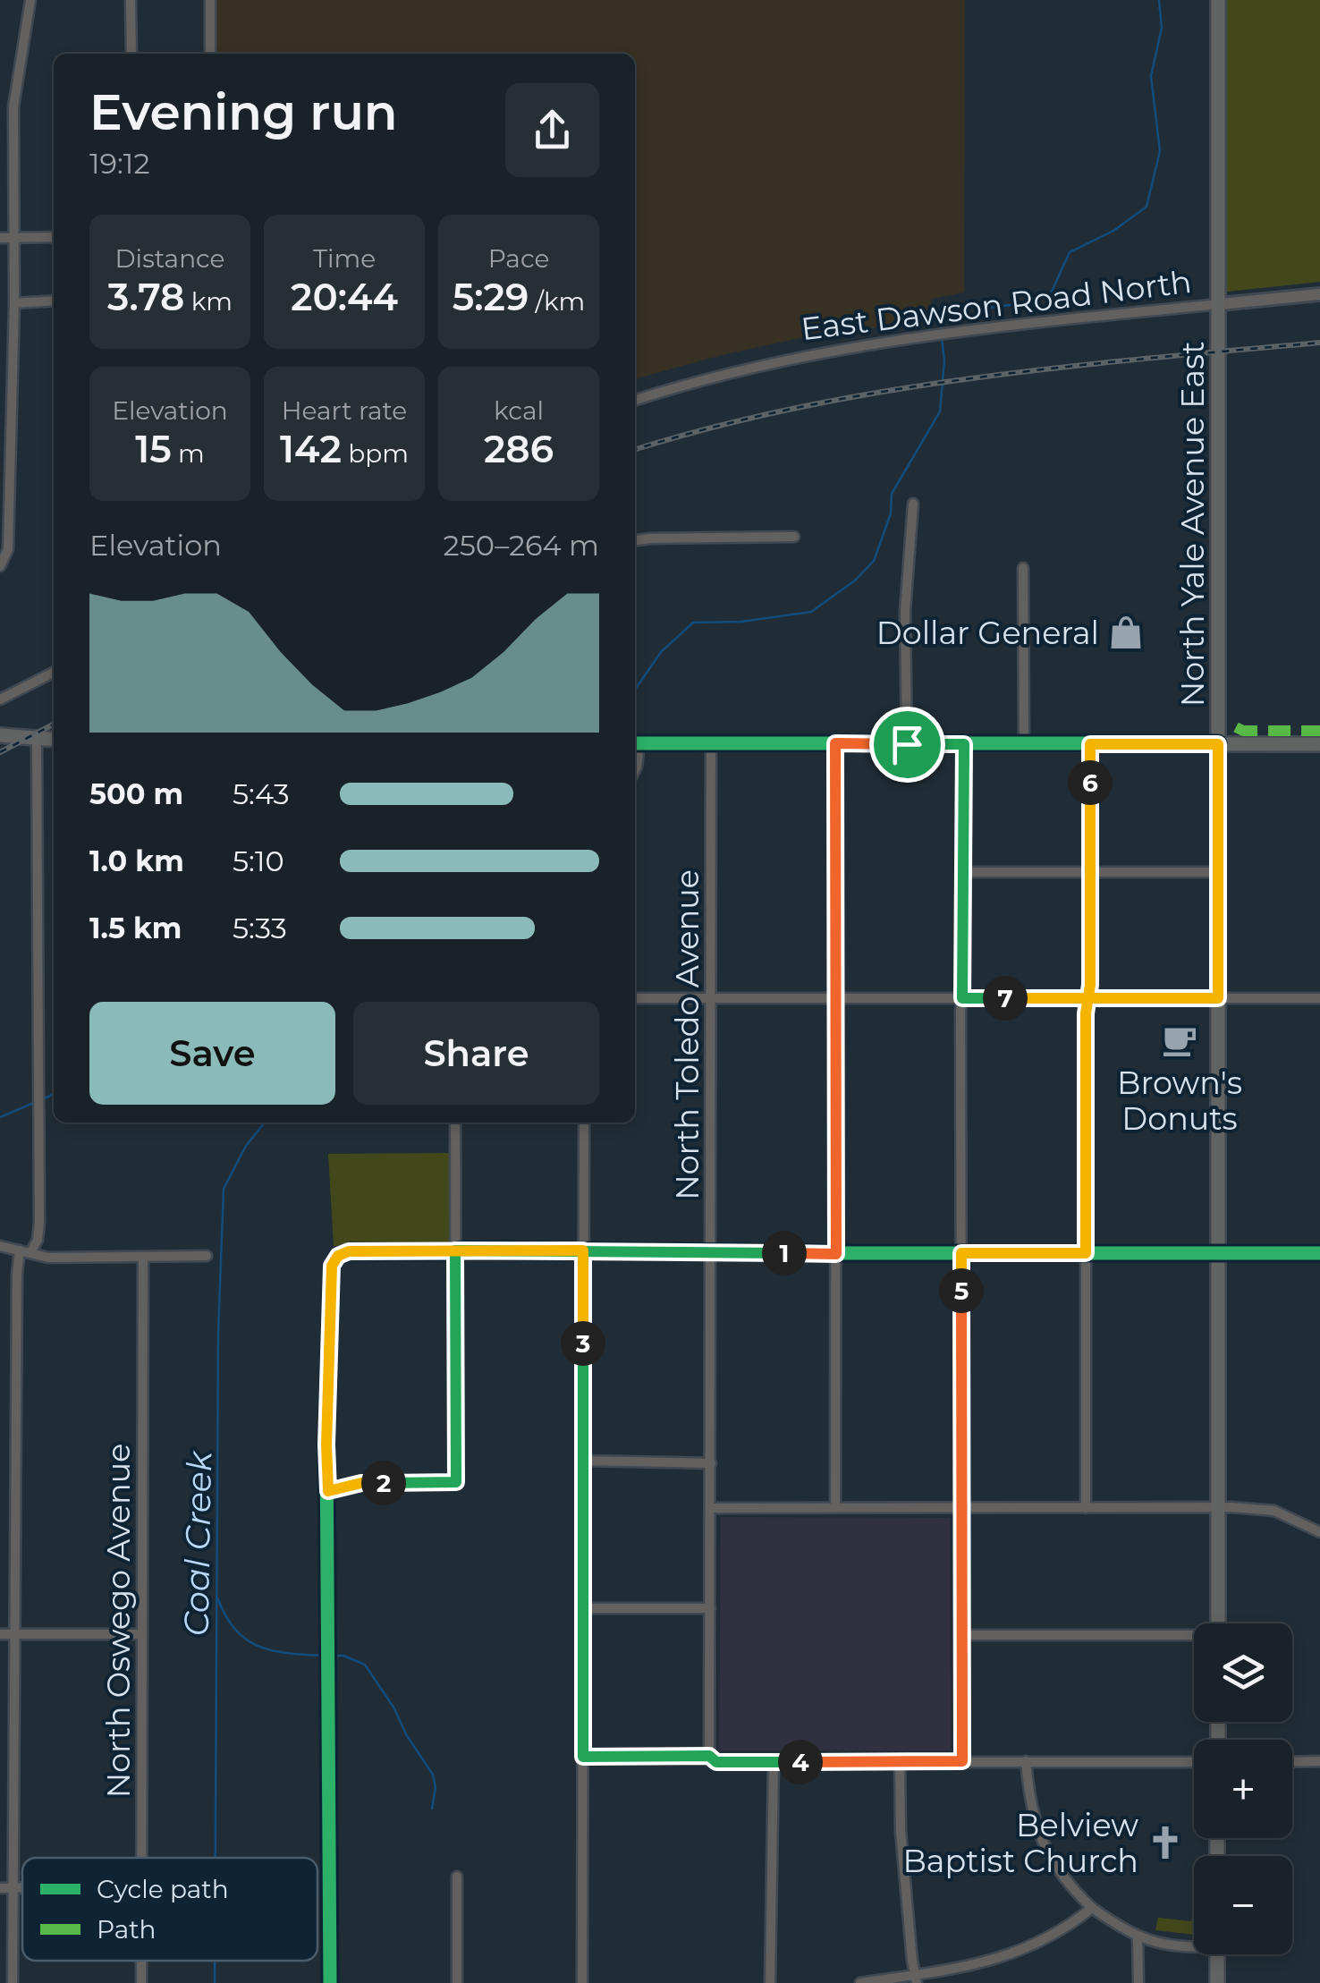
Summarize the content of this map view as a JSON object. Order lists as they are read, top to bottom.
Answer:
{
  "streets": {
    "main road": ["North Yale Avenue East"],
    "street": ["East Dawson Road North", "North Toledo Avenue", "North Oswego Avenue"]
  },
  "crossings": [
    ["East Dawson Road North", "North Yale Avenue East"]
  ],
  "water": ["Coal Creek"],
  "places": {
    "shop": ["Dollar General"],
    "cafe": ["Brown's Donuts"],
    "church": ["Belview Baptist Church"]
  },
  "legend": ["Cycle path", "Path"],
  "page": {
    "heading": ["Evening run", "19:12"],
    "stats": [
      ["Distance", "3.78 km"],
      ["Time", "20:44"],
      ["Pace", "5:29 /km"],
      ["Elevation", "15 m"],
      ["Heart rate", "142 bpm"],
      ["kcal", "286"]
    ],
    "chart": ["Elevation", "250–264 m"],
    "pins": [
      "6",
      "7",
      "1",
      "5",
      "3",
      "2",
      "4"
    ],
    "list": [
      {
        "name": "500 m",
        "note": "5:43"
      },
      {
        "name": "1.0 km",
        "note": "5:10"
      },
      {
        "name": "1.5 km",
        "note": "5:33"
      }
    ],
    "buttons": ["Save", "Share"],
    "map_buttons": ["+", "−"]
  }
}
